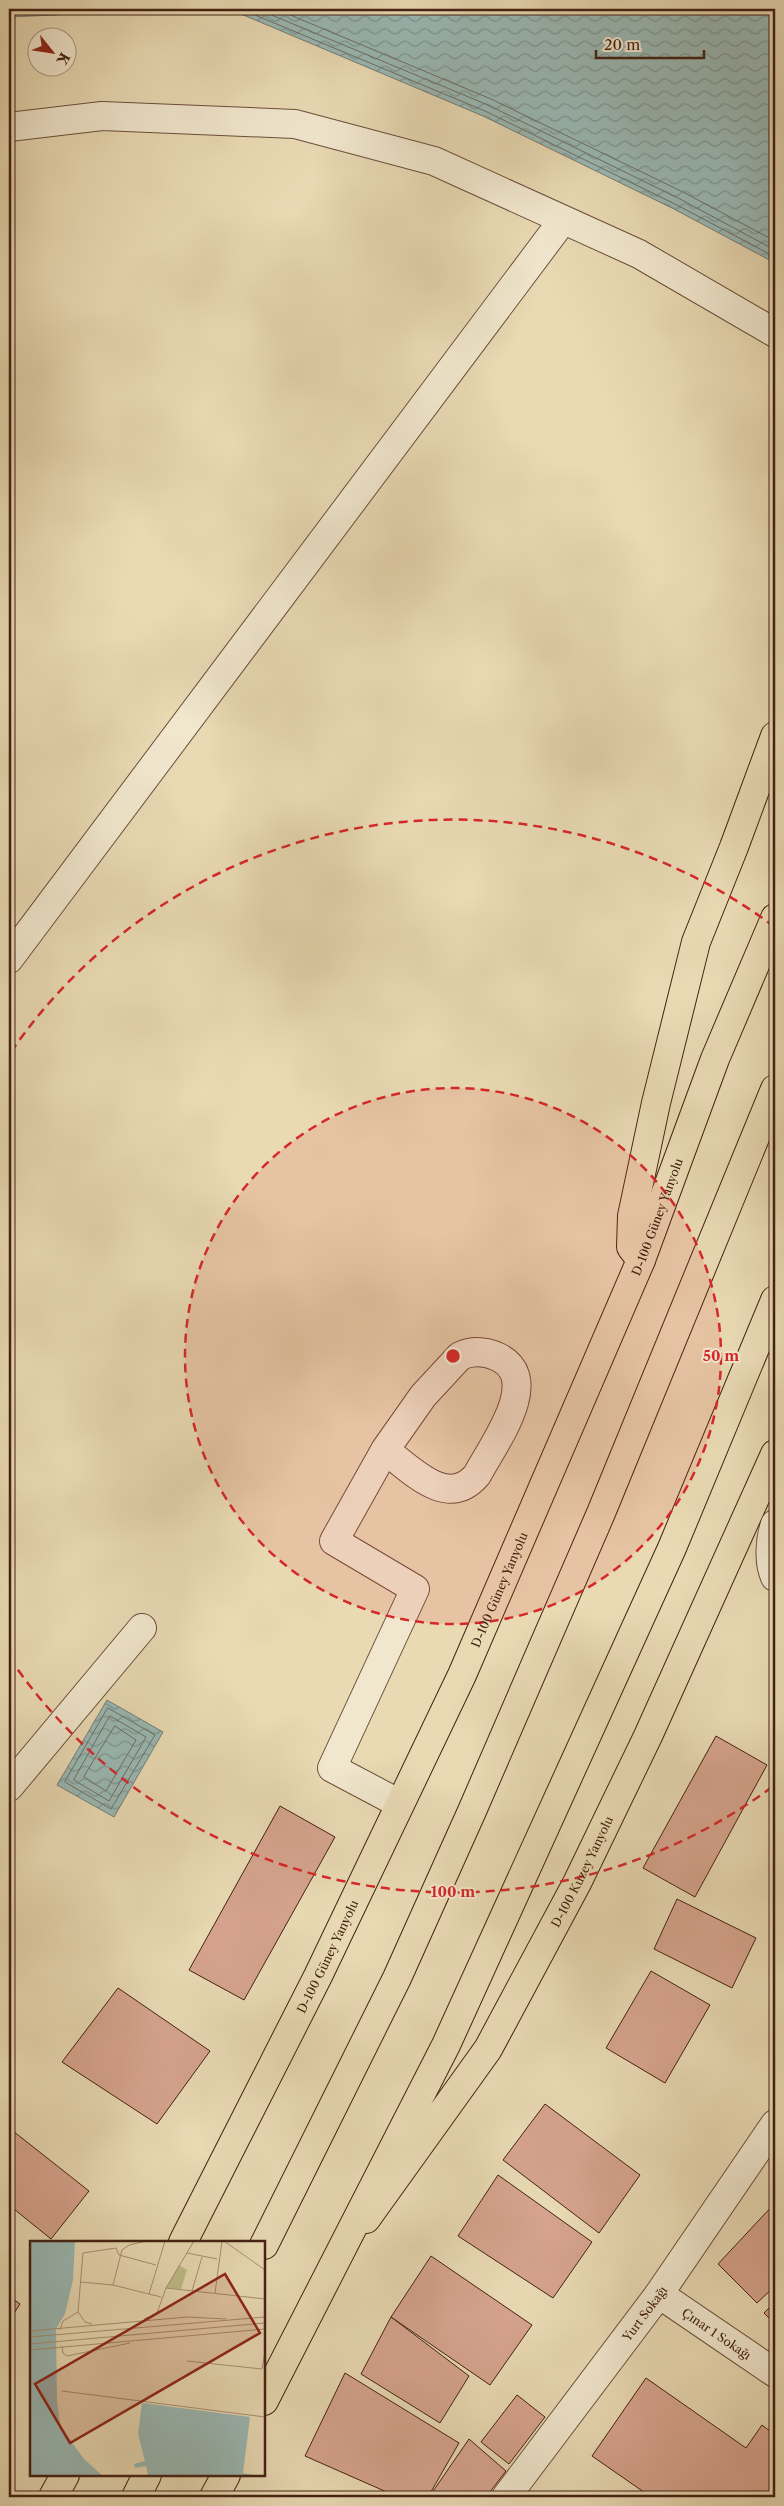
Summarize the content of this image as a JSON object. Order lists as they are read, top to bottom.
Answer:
{
  "streets": {
    "main road": ["D-100 Güney Yanyolu", "D-100 Kuzey Yanyolu"],
    "street": ["Yurt Sokağı", "Çınar 1 Sokağı"]
  },
  "crossings": [
    ["Yurt Sokağı", "Çınar 1 Sokağı"]
  ],
  "scale_bar": "20 m",
  "north": "bottom right",
  "rings": ["50 m", "100 m"]
}
